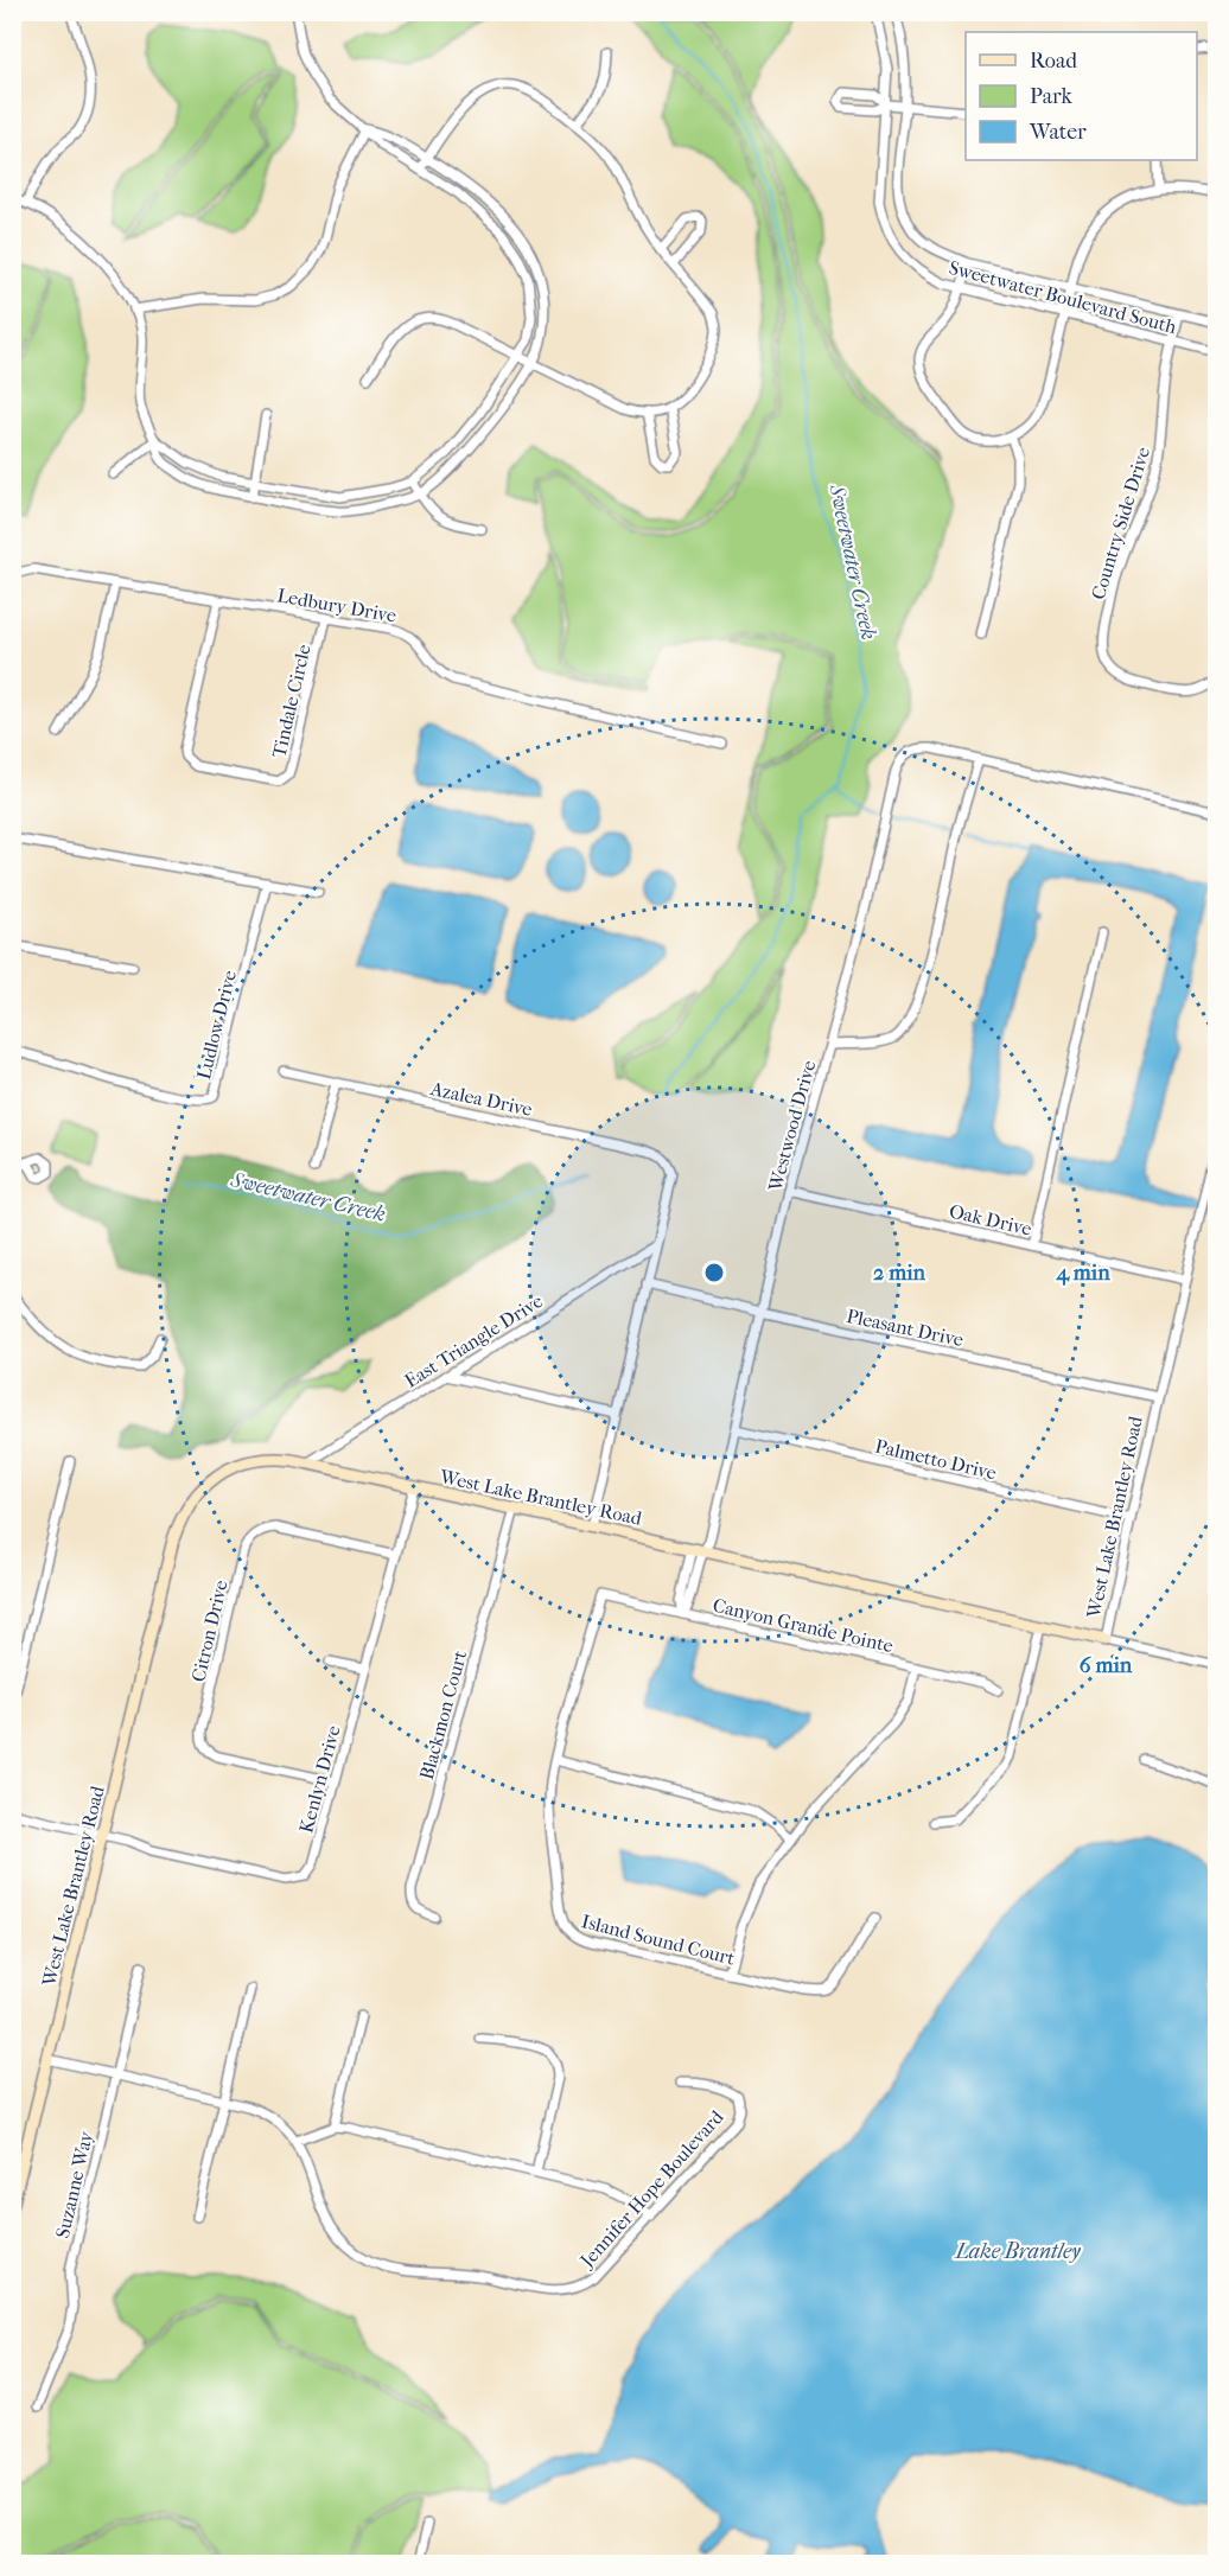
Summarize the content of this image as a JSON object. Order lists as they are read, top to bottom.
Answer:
{
  "streets": {
    "street": [
      "Sweetwater Boulevard South",
      "Country Side Drive",
      "Ledbury Drive",
      "Tindale Circle",
      "Ludlow Drive",
      "Azalea Drive",
      "Westwood Drive",
      "Oak Drive",
      "Pleasant Drive",
      "East Triangle Drive",
      "Palmetto Drive",
      "West Lake Brantley Road",
      "Canyon Grande Pointe",
      "Citron Drive",
      "Blackmon Court",
      "Kenlyn Drive",
      "Island Sound Court",
      "Suzanne Way",
      "Jennifer Hope Boulevard"
    ]
  },
  "crossings": [
    ["Sweetwater Boulevard South", "Country Side Drive"],
    ["Ledbury Drive", "Tindale Circle"],
    ["Azalea Drive", "East Triangle Drive"],
    ["Westwood Drive", "Oak Drive"],
    ["Westwood Drive", "Pleasant Drive"],
    ["Westwood Drive", "Palmetto Drive"],
    ["Westwood Drive", "West Lake Brantley Road"],
    ["Westwood Drive", "Canyon Grande Pointe"],
    ["Oak Drive", "West Lake Brantley Road"],
    ["Pleasant Drive", "West Lake Brantley Road"],
    ["East Triangle Drive", "West Lake Brantley Road"],
    ["Palmetto Drive", "West Lake Brantley Road"],
    ["West Lake Brantley Road", "Blackmon Court"],
    ["West Lake Brantley Road", "Kenlyn Drive"],
    ["West Lake Brantley Road", "Jennifer Hope Boulevard"],
    ["Canyon Grande Pointe", "Island Sound Court"],
    ["Citron Drive", "Kenlyn Drive"],
    ["Suzanne Way", "Jennifer Hope Boulevard"]
  ],
  "water": ["Sweetwater Creek", "Lake Brantley"],
  "legend": ["Road", "Park", "Water"],
  "rings": ["2 min", "4 min", "6 min"]
}
